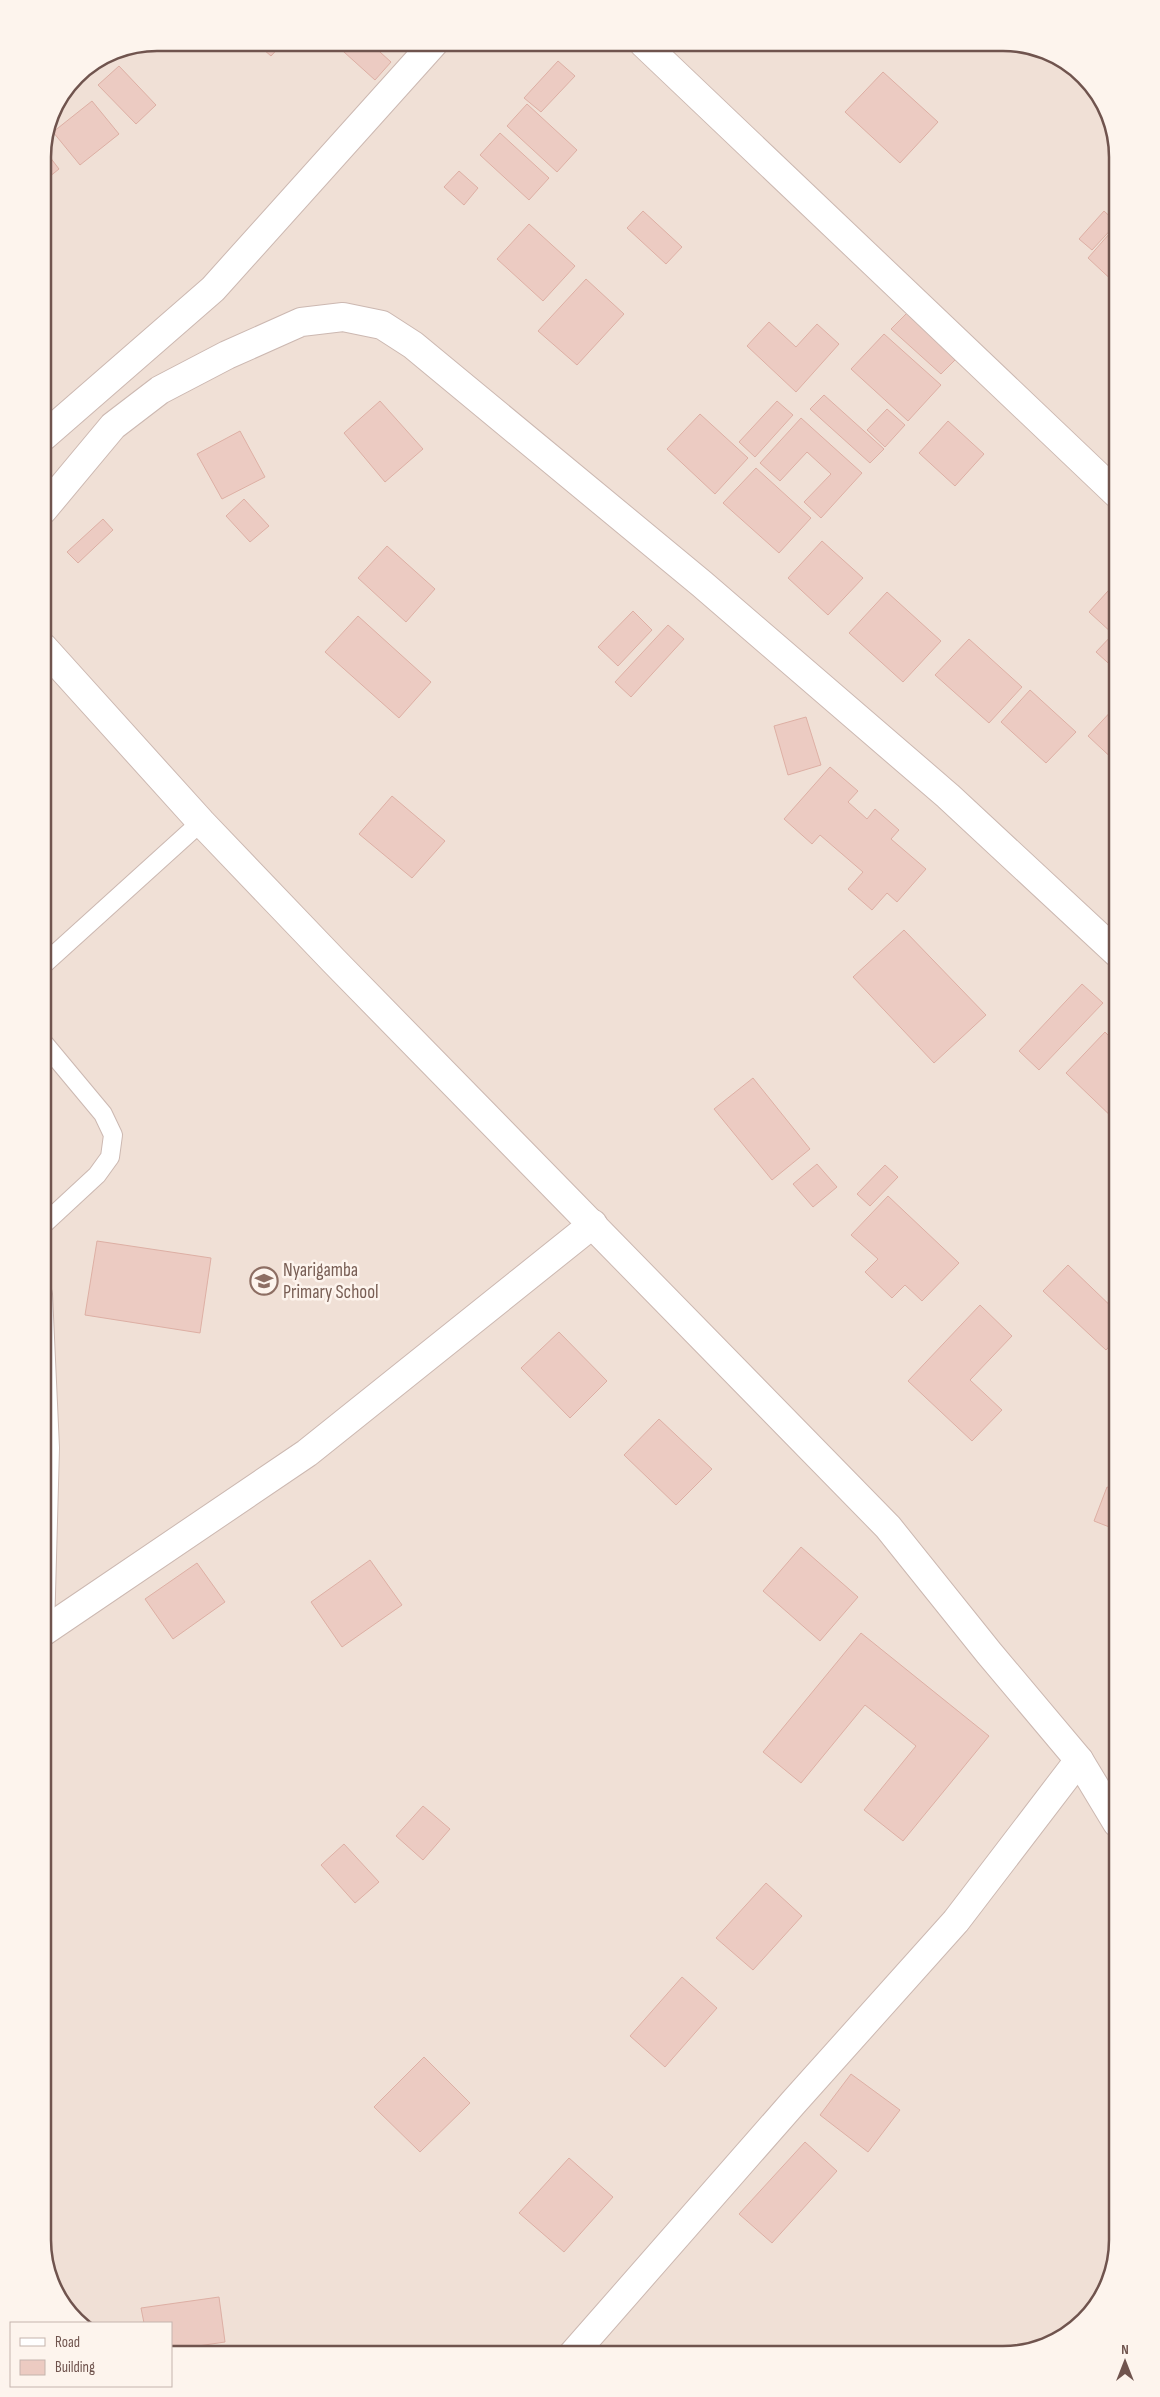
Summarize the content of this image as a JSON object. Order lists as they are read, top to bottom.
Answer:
{
  "places": {
    "school or university": ["Nyarigamba Primary School"]
  },
  "legend": ["Road", "Building"],
  "north": "top"
}
